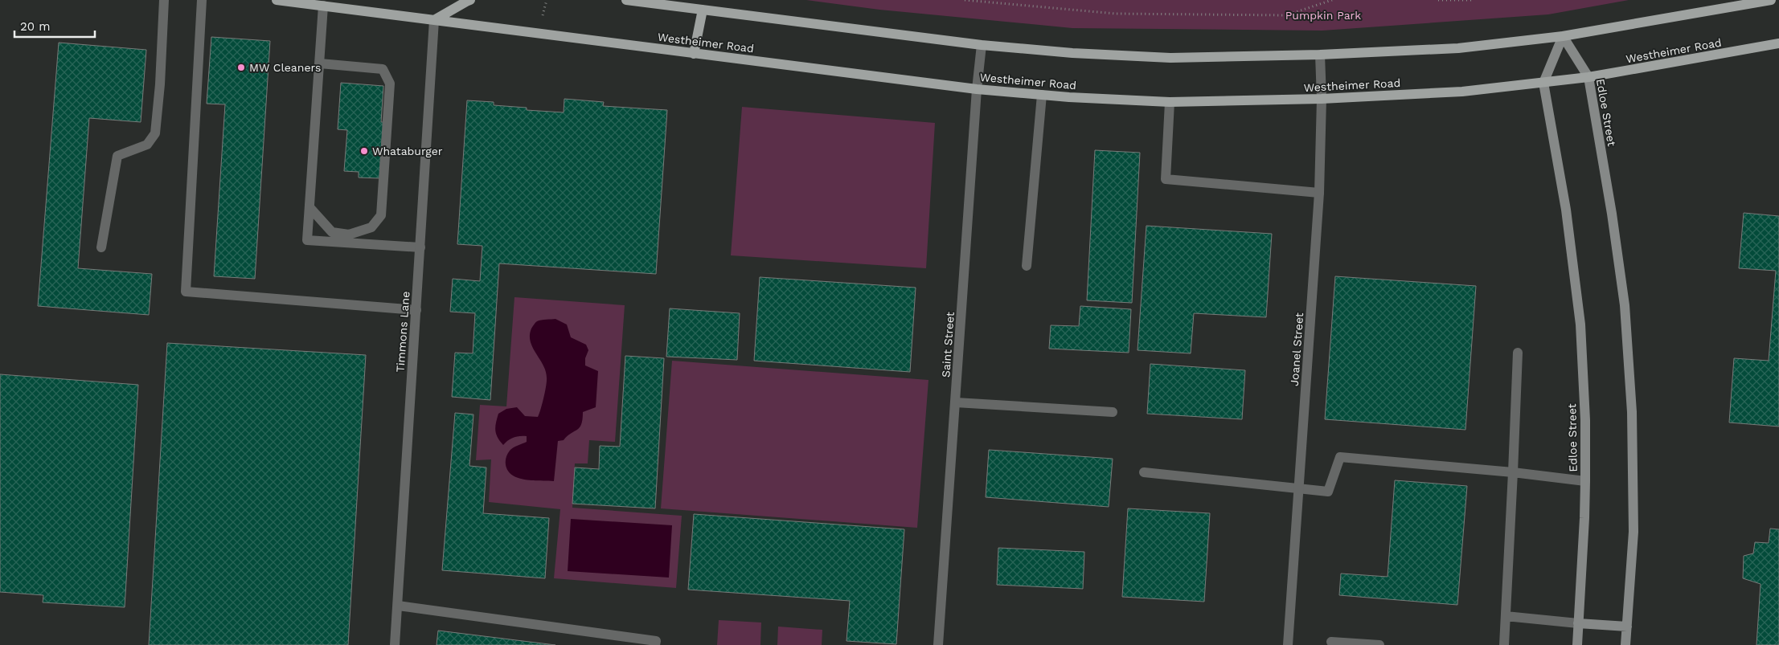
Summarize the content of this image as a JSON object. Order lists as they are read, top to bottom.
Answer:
{
  "streets": {
    "main road": ["Westheimer Road", "Edloe Street"],
    "street": ["Timmons Lane", "Saint Street", "Joanel Street"]
  },
  "crossings": [
    ["Westheimer Road", "Edloe Street"],
    ["Westheimer Road", "Timmons Lane"],
    ["Westheimer Road", "Saint Street"],
    ["Westheimer Road", "Joanel Street"]
  ],
  "parks": ["Pumpkin Park"],
  "places": ["MW Cleaners", "Whataburger"],
  "scale_bar": "20 m"
}
